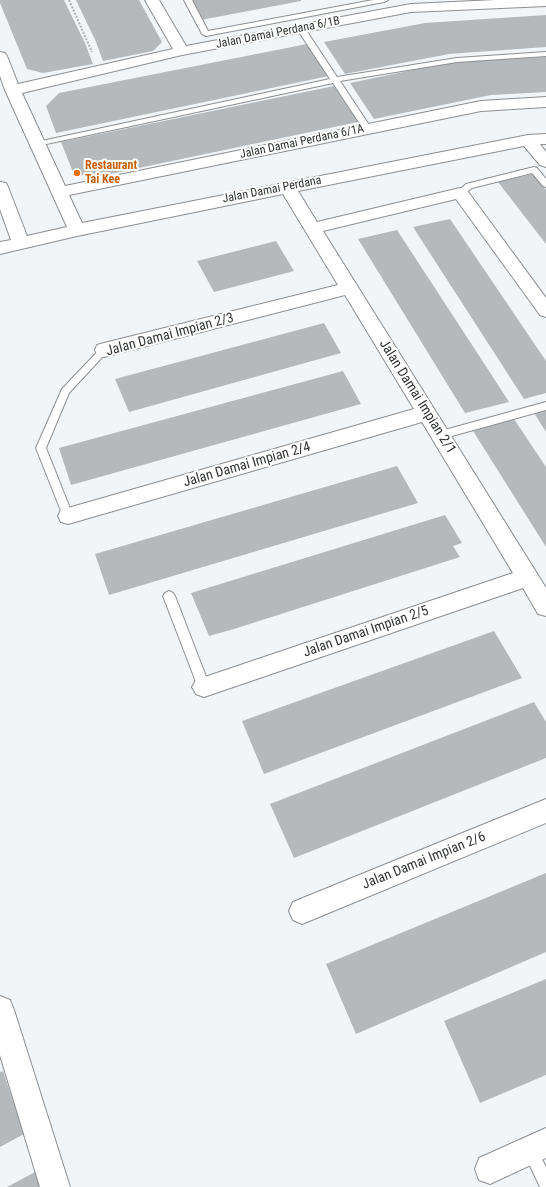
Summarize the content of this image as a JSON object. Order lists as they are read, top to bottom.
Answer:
{
  "streets": {
    "street": [
      "Jalan Damai Perdana 6/1B",
      "Jalan Damai Perdana 6/1A",
      "Jalan Damai Perdana",
      "Jalan Damai Impian 2/3",
      "Jalan Damai Impian 2/1",
      "Jalan Damai Impian 2/4",
      "Jalan Damai Impian 2/5",
      "Jalan Damai Impian 2/6"
    ]
  },
  "crossings": [
    ["Jalan Damai Perdana", "Jalan Damai Impian 2/1"],
    ["Jalan Damai Impian 2/3", "Jalan Damai Impian 2/1"],
    ["Jalan Damai Impian 2/3", "Jalan Damai Impian 2/4"],
    ["Jalan Damai Impian 2/1", "Jalan Damai Impian 2/4"],
    ["Jalan Damai Impian 2/1", "Jalan Damai Impian 2/5"]
  ],
  "places": ["Restaurant Tai Kee"]
}
